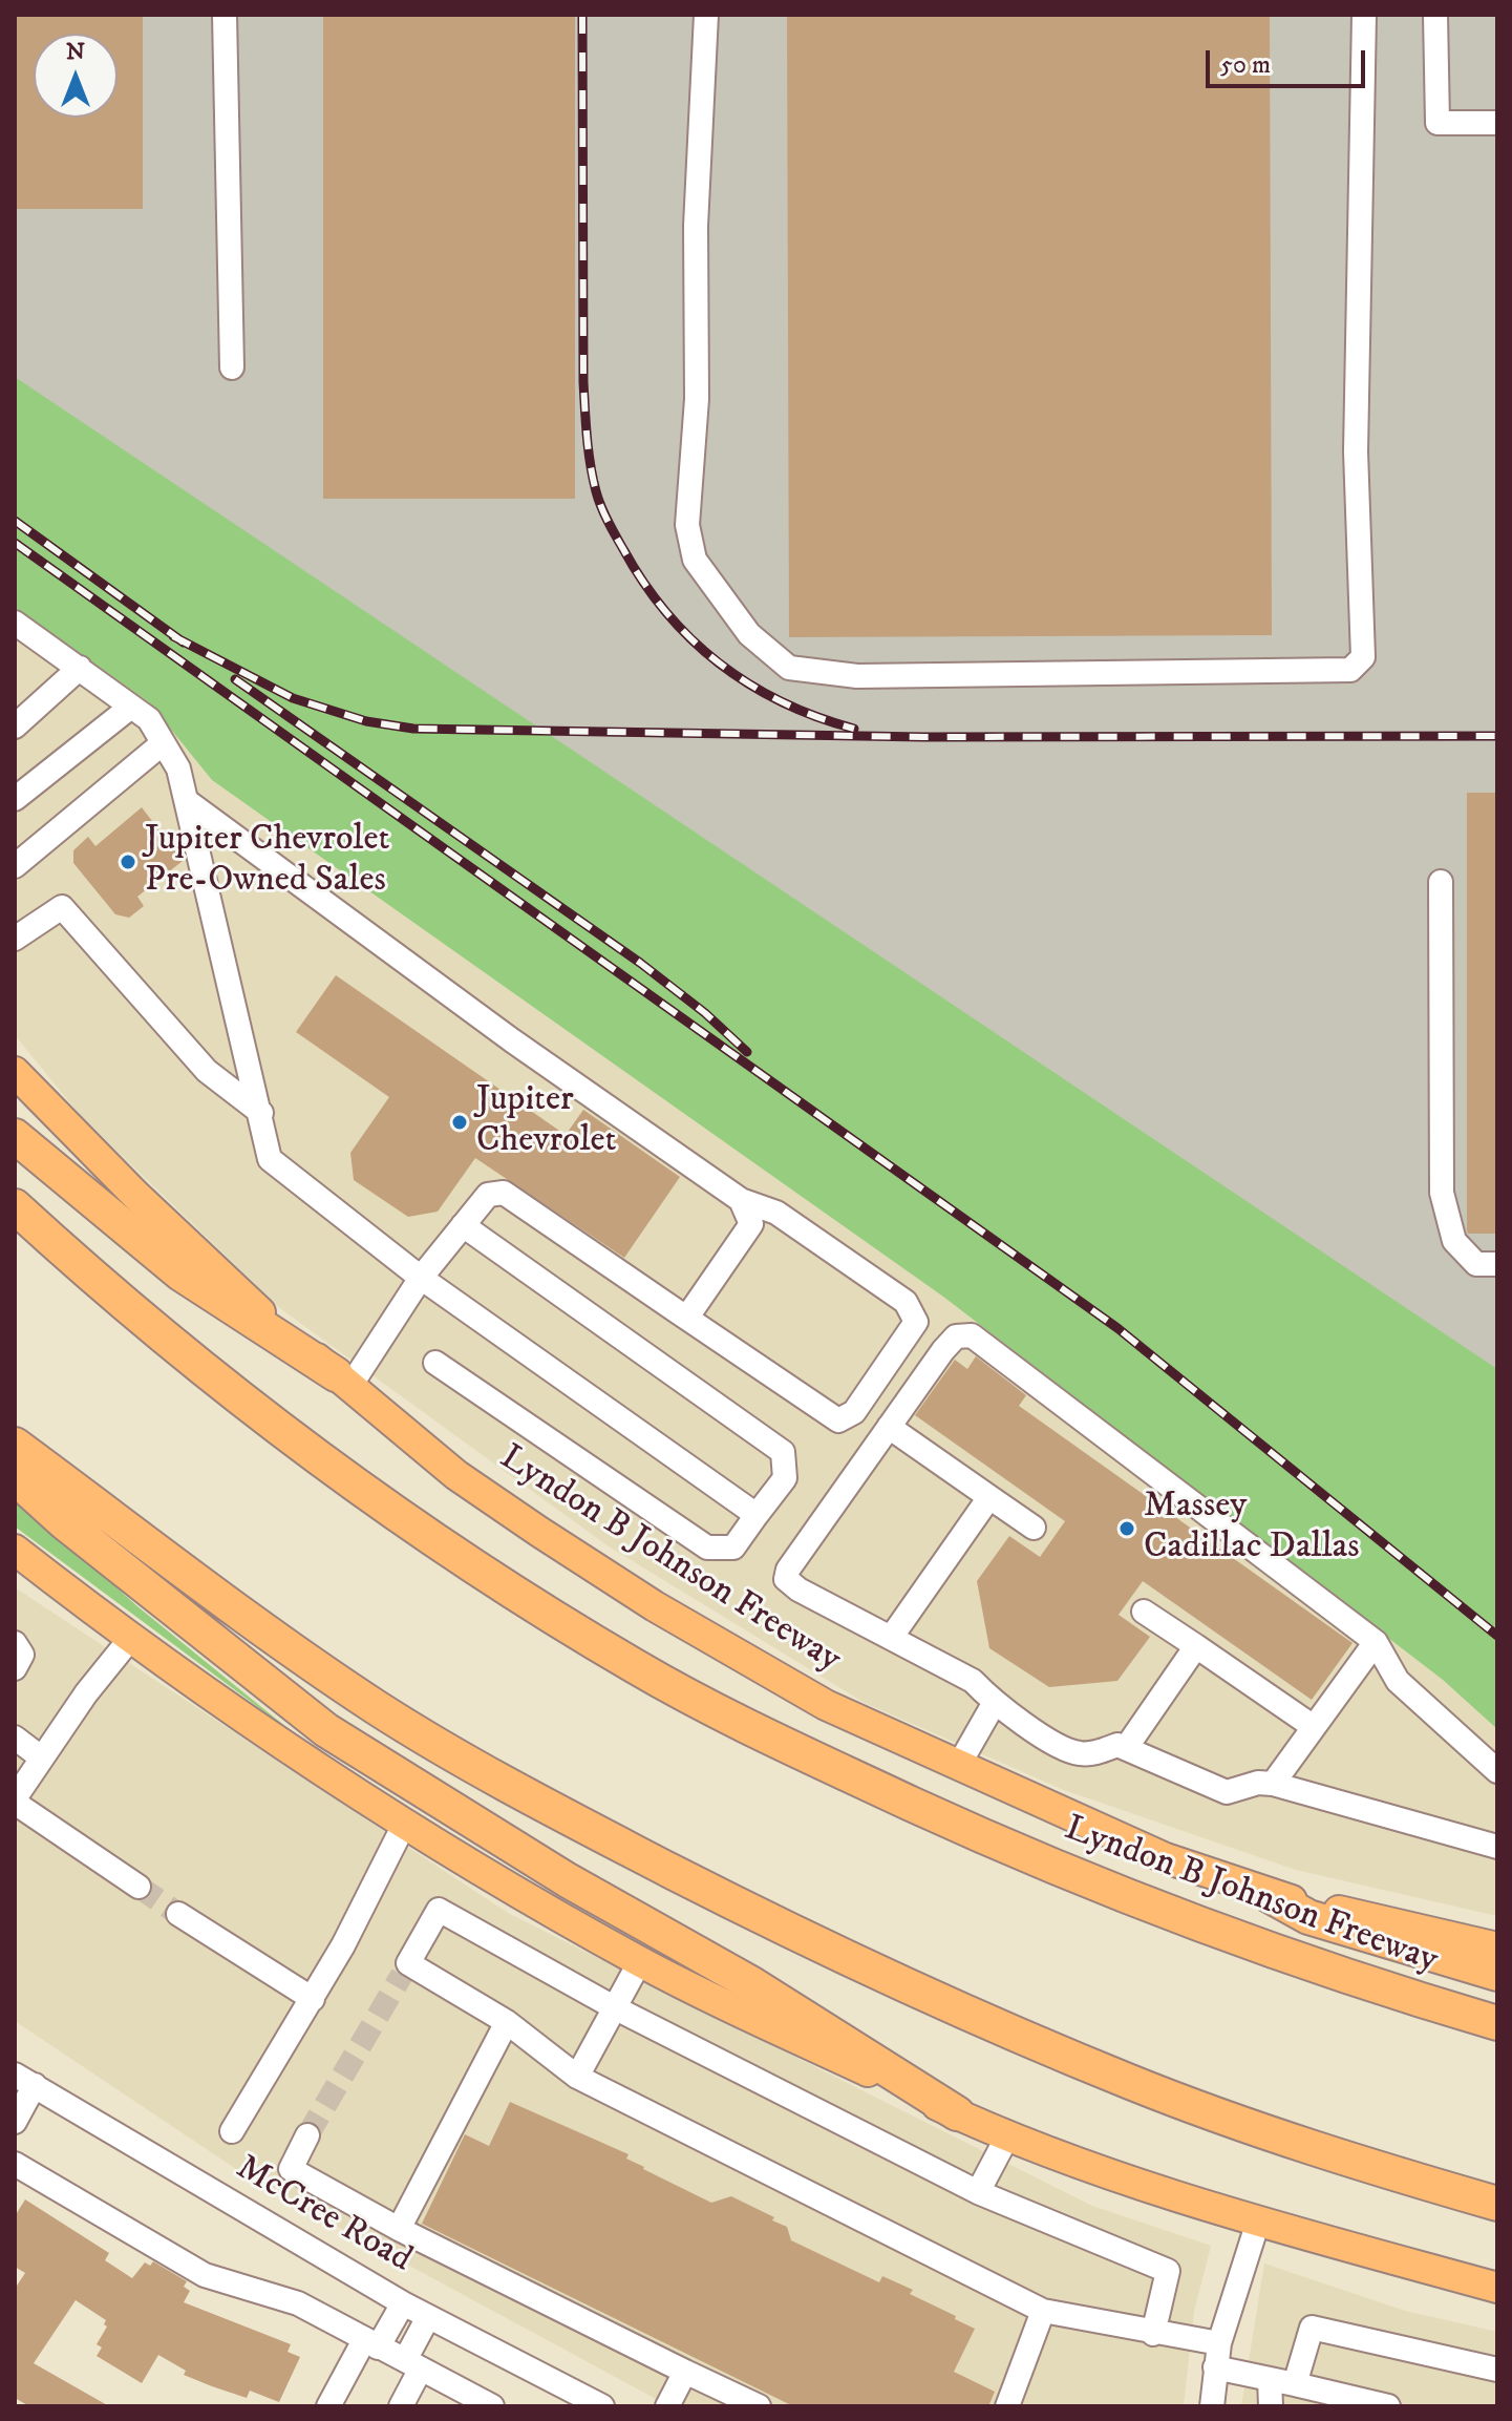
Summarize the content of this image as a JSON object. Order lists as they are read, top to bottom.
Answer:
{
  "streets": {
    "highway": ["Lyndon B Johnson Freeway"],
    "street": ["McCree Road"]
  },
  "places": ["Jupiter Chevrolet Pre-Owned Sales", "Jupiter Chevrolet", "Massey Cadillac Dallas"],
  "scale_bar": "50 m",
  "north": "top"
}
